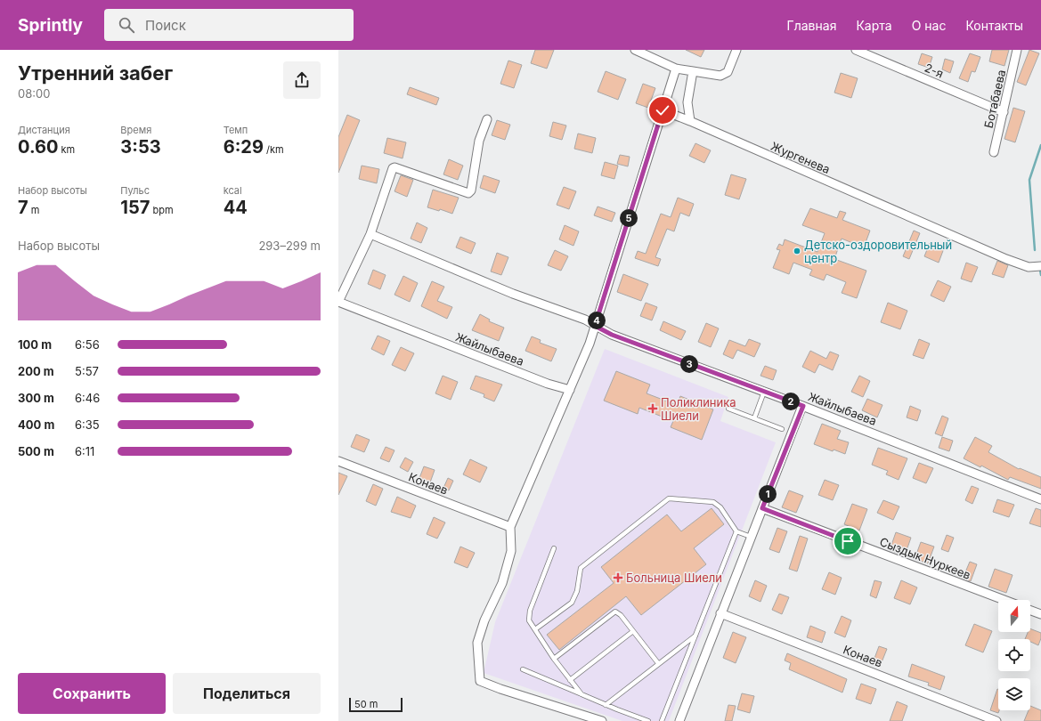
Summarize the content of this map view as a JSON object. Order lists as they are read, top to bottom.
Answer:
{
  "streets": {
    "street": [
      "2-я",
      "Ботабаева",
      "Жургенева",
      "Жайлыбаева",
      "Конаев",
      "Сыздык Нуркеев"
    ]
  },
  "crossings": [
    ["2-я", "Ботабаева"]
  ],
  "places": {
    "other": ["Детско-оздоровительный центр"],
    "health": ["Поликлиника Шиели", "Больница Шиели"]
  },
  "scale_bar": "50 m",
  "north": "top",
  "page": {
    "header": "Sprintly",
    "search": "Поиск",
    "nav": [
      "Главная",
      "Карта",
      "О нас",
      "Контакты"
    ],
    "heading": ["Утренний забег", "08:00"],
    "stats": [
      ["Дистанция", "0.60 km"],
      ["Время", "3:53"],
      ["Темп", "6:29 /km"],
      ["Набор высоты", "7 m"],
      ["Пульс", "157 bpm"],
      ["kcal", "44"]
    ],
    "pins": [
      "5",
      "4",
      "3",
      "2",
      "1"
    ],
    "chart": ["Набор высоты", "293–299 m"],
    "list": [
      {
        "name": "100 m",
        "note": "6:56"
      },
      {
        "name": "200 m",
        "note": "5:57"
      },
      {
        "name": "300 m",
        "note": "6:46"
      },
      {
        "name": "400 m",
        "note": "6:35"
      },
      {
        "name": "500 m",
        "note": "6:11"
      }
    ],
    "buttons": ["Сохранить", "Поделиться"],
    "scale": "50 m"
  }
}
